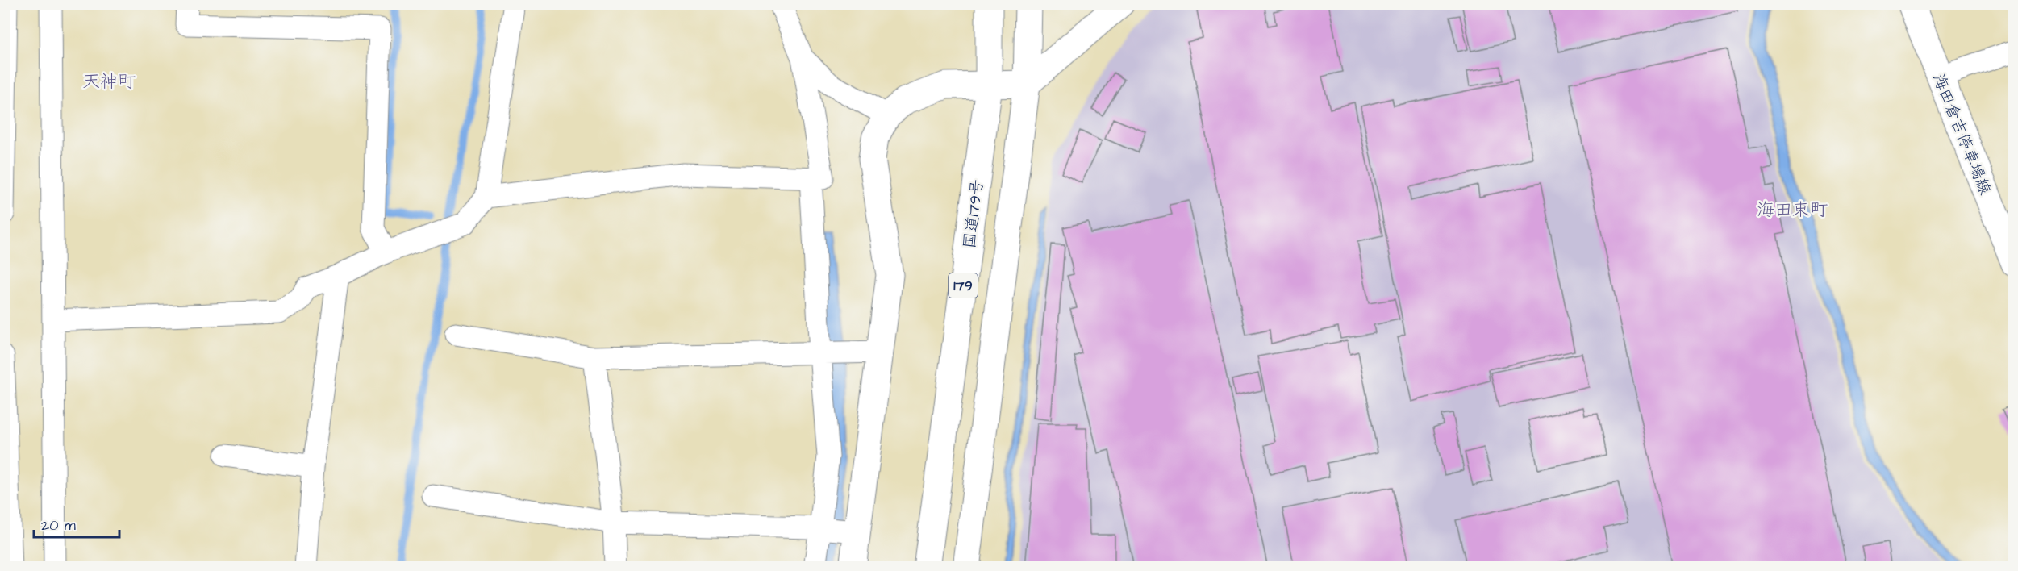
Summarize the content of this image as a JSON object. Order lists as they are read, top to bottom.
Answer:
{
  "streets": {
    "main road": ["海田倉吉停車場線", "国道179号", "179"]
  },
  "districts": ["天神町", "海田東町"],
  "scale_bar": "20 m"
}
